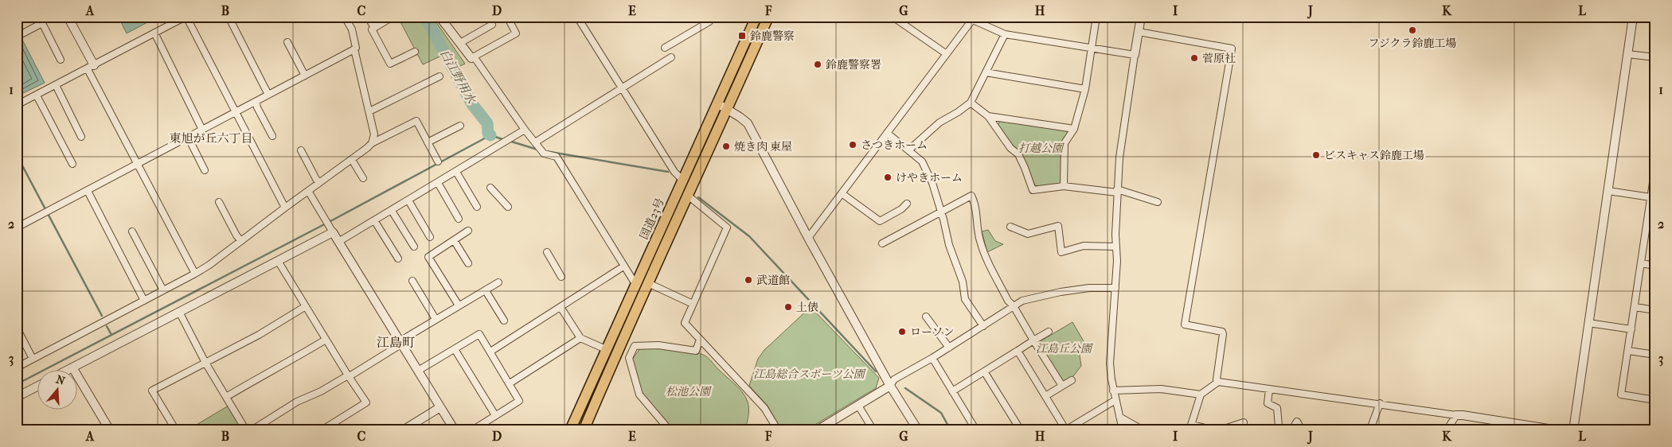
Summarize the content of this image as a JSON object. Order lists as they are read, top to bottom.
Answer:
{
  "streets": {
    "highway": ["国道23号"]
  },
  "districts": ["東旭が丘六丁目", "江島町"],
  "water": ["白江野用水"],
  "parks": [
    "打越公園",
    "江島丘公園",
    "江島総合スポーツ公園",
    "松池公園"
  ],
  "places": {
    "other": [
      "フジクラ鈴鹿工場",
      "菅原社",
      "鈴鹿警察署",
      "さつきホーム",
      "焼き肉 東屋",
      "ビスキャス鈴鹿工場",
      "けやきホーム",
      "武道館",
      "土俵",
      "ローソン"
    ],
    "transit": ["鈴鹿警察"]
  },
  "north": "top",
  "grid": {
    "columns": [
      "A",
      "B",
      "C",
      "D",
      "E",
      "F",
      "G",
      "H",
      "I",
      "J",
      "K",
      "L"
    ],
    "rows": ["1", "2", "3"]
  }
}
